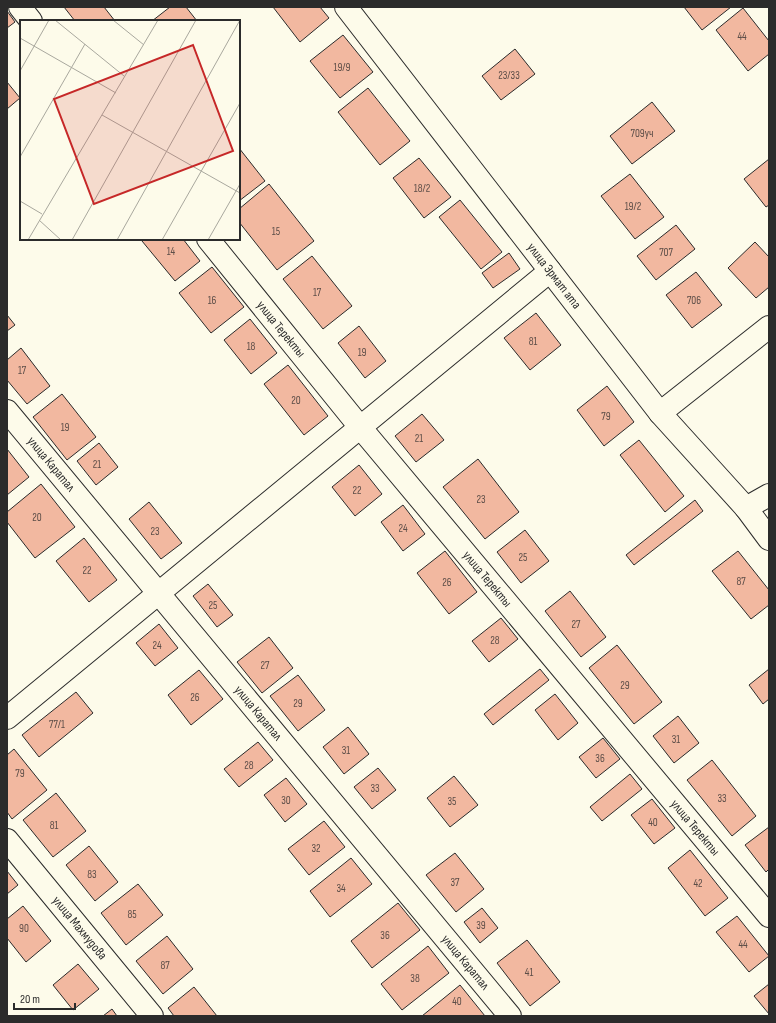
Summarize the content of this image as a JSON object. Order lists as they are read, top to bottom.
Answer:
{
  "streets": {
    "street": [
      "улица Эрмат ата",
      "улица Теректы",
      "улица Каратал",
      "улица Махмудова"
    ]
  },
  "house_numbers": [
    "44",
    "19/9",
    "23/33",
    "709уч",
    "18/2",
    "19/2",
    "15",
    "14",
    "707",
    "17",
    "16",
    "706",
    "81",
    "18",
    "19",
    "17",
    "20",
    "79",
    "19",
    "21",
    "21",
    "22",
    "23",
    "20",
    "24",
    "23",
    "25",
    "22",
    "87",
    "26",
    "25",
    "27",
    "28",
    "24",
    "27",
    "29",
    "26",
    "29",
    "77/1",
    "31",
    "31",
    "36",
    "28",
    "79",
    "33",
    "33",
    "30",
    "35",
    "40",
    "81",
    "32",
    "83",
    "37",
    "42",
    "34",
    "85",
    "39",
    "90",
    "36",
    "44",
    "87",
    "41",
    "38",
    "40"
  ],
  "scale_bar": "20 m"
}
